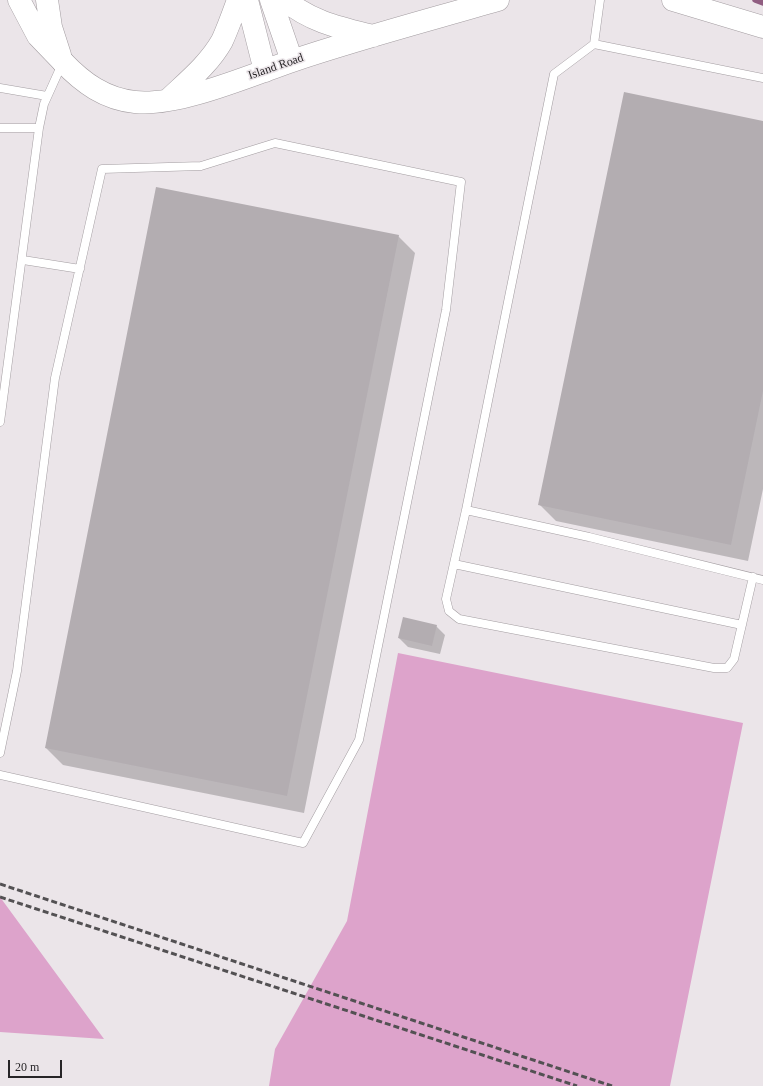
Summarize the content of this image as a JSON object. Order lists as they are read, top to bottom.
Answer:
{
  "streets": {
    "main road": ["Island Road"]
  },
  "scale_bar": "20 m"
}
